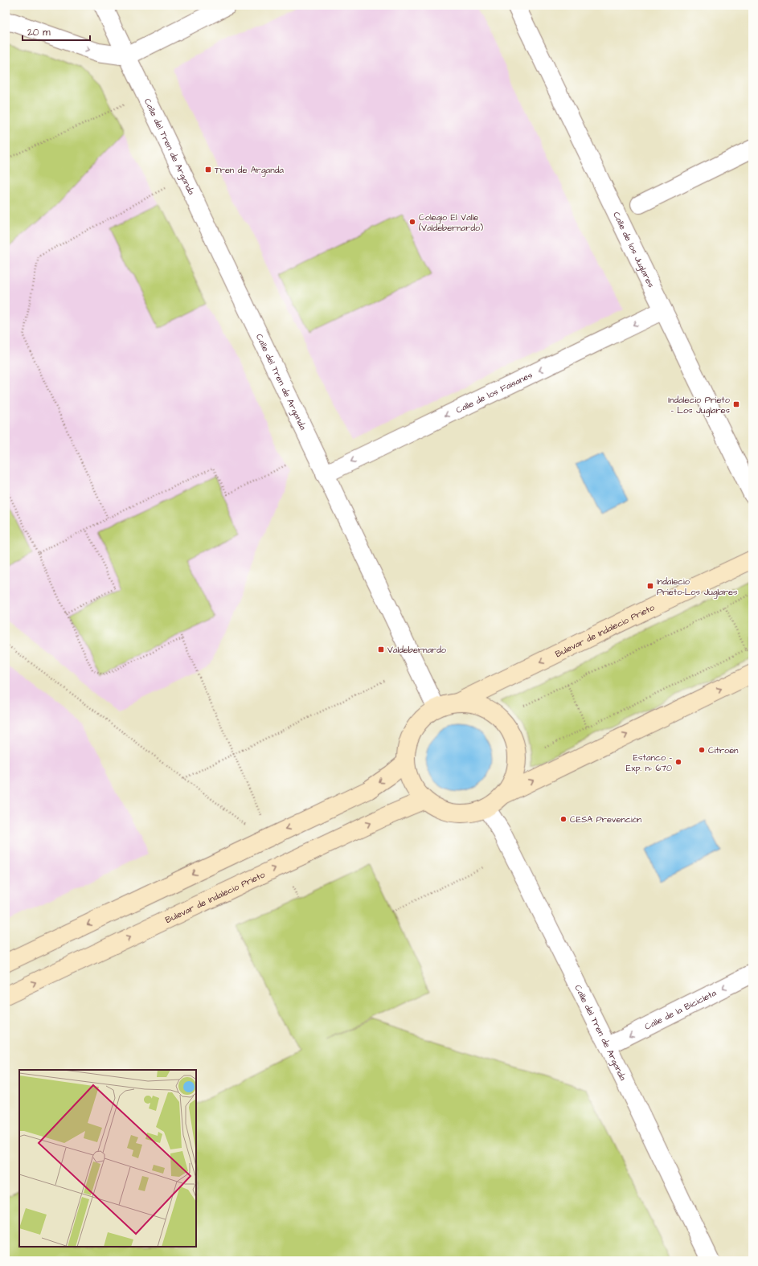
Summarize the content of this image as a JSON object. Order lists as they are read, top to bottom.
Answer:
{
  "streets": {
    "street": [
      "Calle del Tren de Arganda",
      "Calle de los Juglares",
      "Calle de los Faisanes",
      "Bulevar de Indalecio Prieto",
      "Calle de la Bicicleta"
    ]
  },
  "crossings": [
    ["Calle del Tren de Arganda", "Calle de los Faisanes"],
    ["Calle del Tren de Arganda", "Bulevar de Indalecio Prieto"],
    ["Calle del Tren de Arganda", "Calle de la Bicicleta"],
    ["Calle de los Juglares", "Calle de los Faisanes"]
  ],
  "one_way": ["Calle de los Faisanes", "Calle de la Bicicleta"],
  "places": {
    "transit": [
      "Tren de Arganda",
      "Indalecio Prieto - Los Juglares",
      "Indalecio Prieto-Los Juglares",
      "Valdebernardo"
    ],
    "other": [
      "Colegio El Valle (Valdebernardo)",
      "Citroën",
      "Estanco - Exp. nº 670",
      "CESA Prevención"
    ]
  },
  "scale_bar": "20 m"
}
